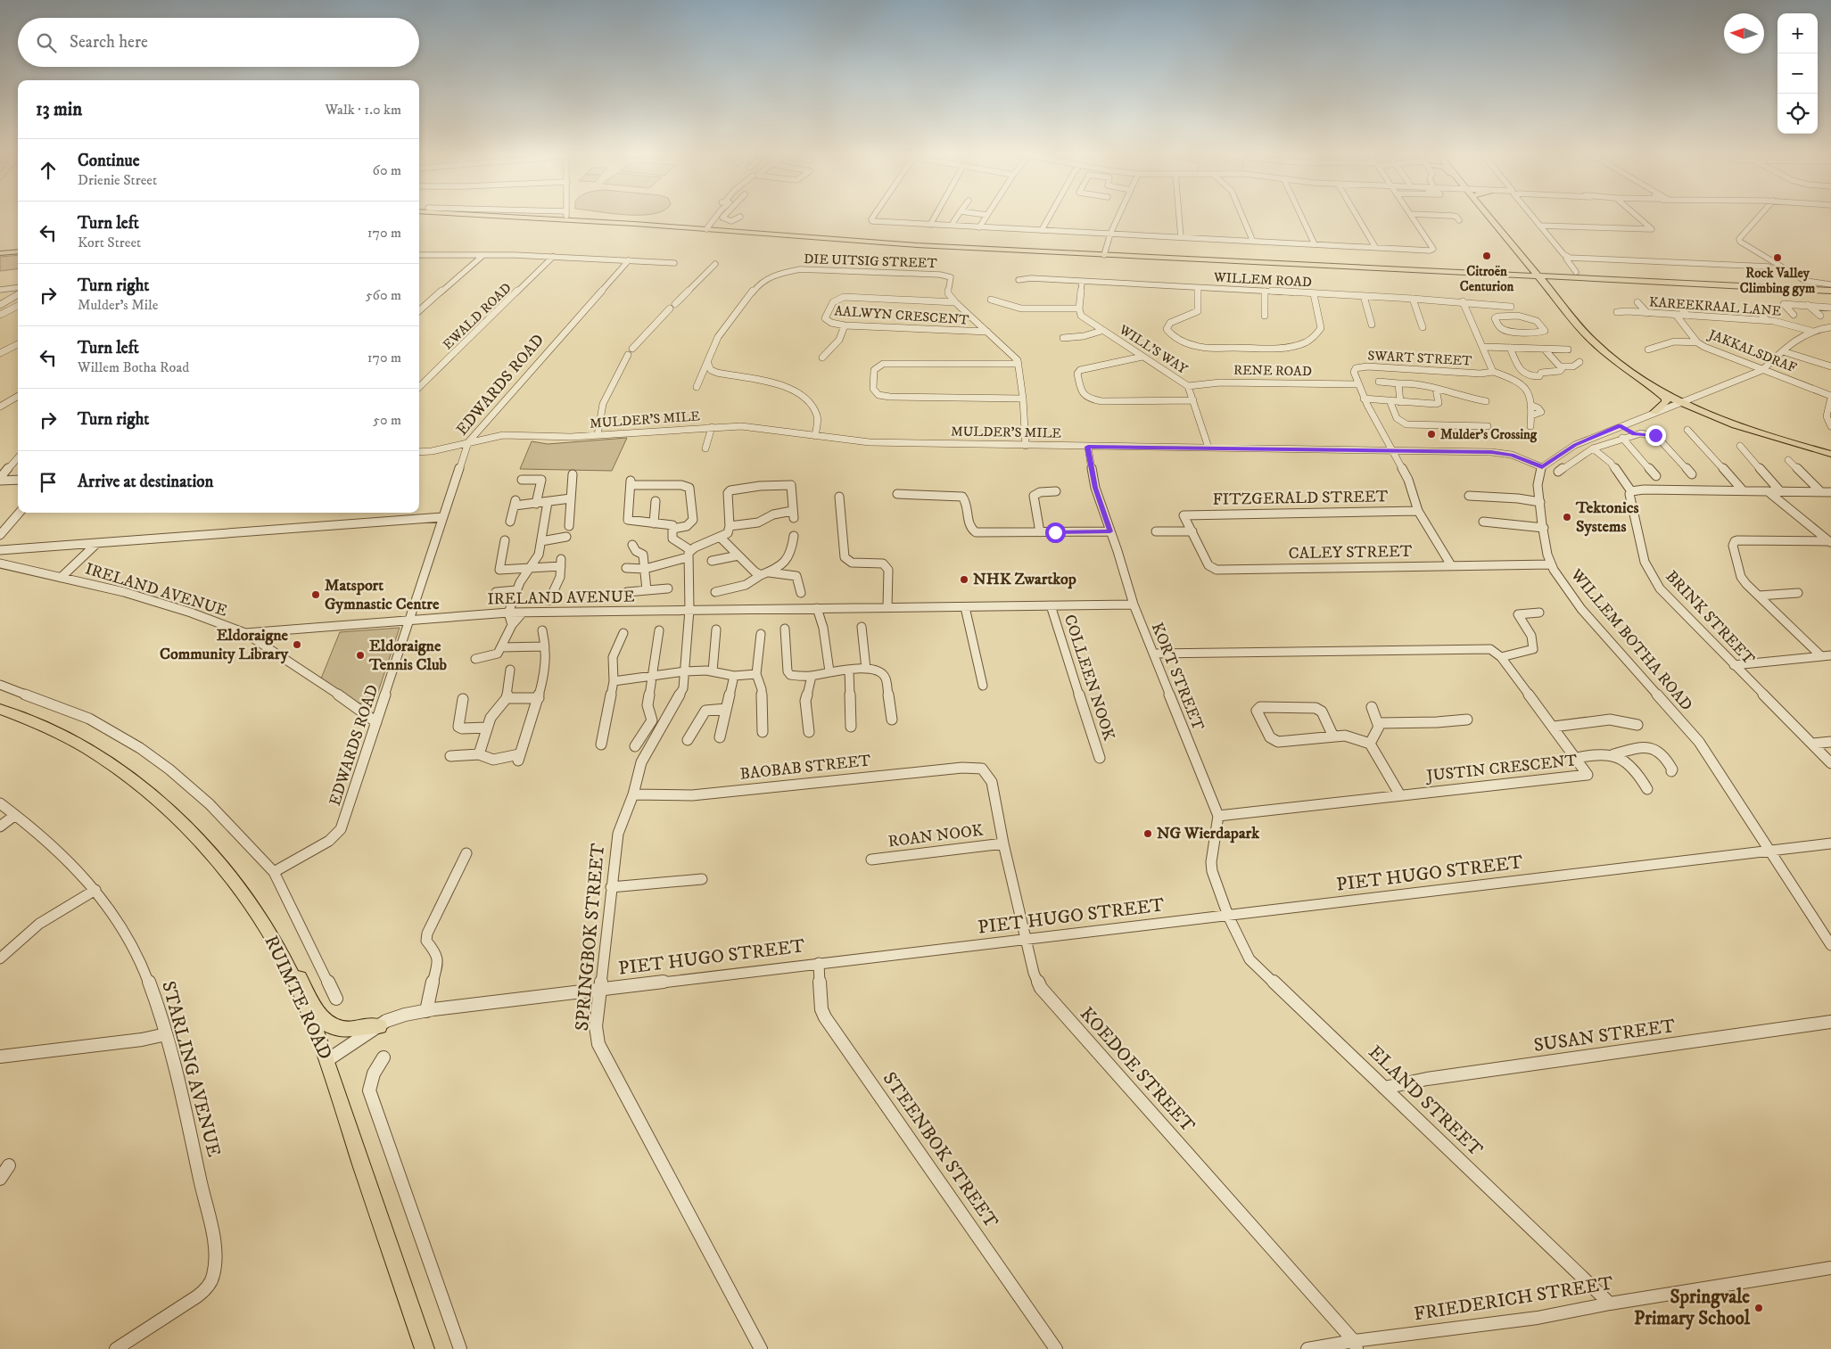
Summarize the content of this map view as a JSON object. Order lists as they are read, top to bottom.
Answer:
{
  "streets": {
    "main road": ["RUIMTE ROAD"],
    "street": [
      "DIE UITSIG STREET",
      "WILLEM ROAD",
      "KAREEKRAAL LANE",
      "AALWYN CRESCENT",
      "EWALD ROAD",
      "WILL'S WAY",
      "JAKKALSDRAF",
      "SWART STREET",
      "RENE ROAD",
      "EDWARDS ROAD",
      "MULDER'S MILE",
      "FITZGERALD STREET",
      "CALEY STREET",
      "IRELAND AVENUE",
      "BRINK STREET",
      "WILLEM BOTHA ROAD",
      "KORT STREET",
      "COLLEEN NOOK",
      "BAOBAB STREET",
      "JUSTIN CRESCENT",
      "ROAN NOOK",
      "PIET HUGO STREET",
      "SPRINGBOK STREET",
      "SUSAN STREET",
      "STARLING AVENUE",
      "KOEDOE STREET",
      "ELAND STREET",
      "STEENBOK STREET",
      "FRIEDERICH STREET"
    ]
  },
  "crossings": [
    ["DIE UITSIG STREET", "AALWYN CRESCENT"],
    ["WILLEM ROAD", "SWART STREET"],
    ["KAREEKRAAL LANE", "JAKKALSDRAF"],
    ["WILL'S WAY", "RENE ROAD"],
    ["WILL'S WAY", "MULDER'S MILE"],
    ["SWART STREET", "RENE ROAD"],
    ["SWART STREET", "MULDER'S MILE"],
    ["SWART STREET", "FITZGERALD STREET"],
    ["SWART STREET", "CALEY STREET"],
    ["EDWARDS ROAD", "MULDER'S MILE"],
    ["EDWARDS ROAD", "IRELAND AVENUE"],
    ["MULDER'S MILE", "WILLEM BOTHA ROAD"],
    ["MULDER'S MILE", "KORT STREET"],
    ["FITZGERALD STREET", "CALEY STREET"],
    ["CALEY STREET", "WILLEM BOTHA ROAD"],
    ["IRELAND AVENUE", "KORT STREET"],
    ["IRELAND AVENUE", "COLLEEN NOOK"],
    ["IRELAND AVENUE", "SPRINGBOK STREET"],
    ["WILLEM BOTHA ROAD", "PIET HUGO STREET"],
    ["KORT STREET", "JUSTIN CRESCENT"],
    ["KORT STREET", "PIET HUGO STREET"],
    ["KORT STREET", "ELAND STREET"],
    ["BAOBAB STREET", "SPRINGBOK STREET"],
    ["BAOBAB STREET", "KOEDOE STREET"],
    ["ROAN NOOK", "KOEDOE STREET"],
    ["PIET HUGO STREET", "SPRINGBOK STREET"],
    ["PIET HUGO STREET", "RUIMTE ROAD"],
    ["PIET HUGO STREET", "KOEDOE STREET"],
    ["PIET HUGO STREET", "ELAND STREET"],
    ["PIET HUGO STREET", "STEENBOK STREET"],
    ["SUSAN STREET", "ELAND STREET"],
    ["KOEDOE STREET", "FRIEDERICH STREET"],
    ["ELAND STREET", "FRIEDERICH STREET"]
  ],
  "places": [
    "Citroën Centurion",
    "Rock Valley Climbing gym",
    "Mulder's Crossing",
    "Tektonics Systems",
    "NHK Zwartkop",
    "Matsport Gymnastic Centre",
    "Eldoraigne Community Library",
    "Eldoraigne Tennis Club",
    "NG Wierdapark",
    "Springvale Primary School"
  ],
  "north": "left",
  "page": {
    "map_buttons": ["+", "−"],
    "search": "Search here",
    "heading": ["13 min", "Walk · 1.0 km"],
    "list": [
      ["Continue", "Drienie Street", "60 m"],
      ["Turn left", "Kort Street", "170 m"],
      ["Turn right", "Mulder's Mile", "560 m"],
      ["Turn left", "Willem Botha Road", "170 m"],
      ["Turn right", "50 m"],
      "Arrive at destination"
    ]
  }
}
